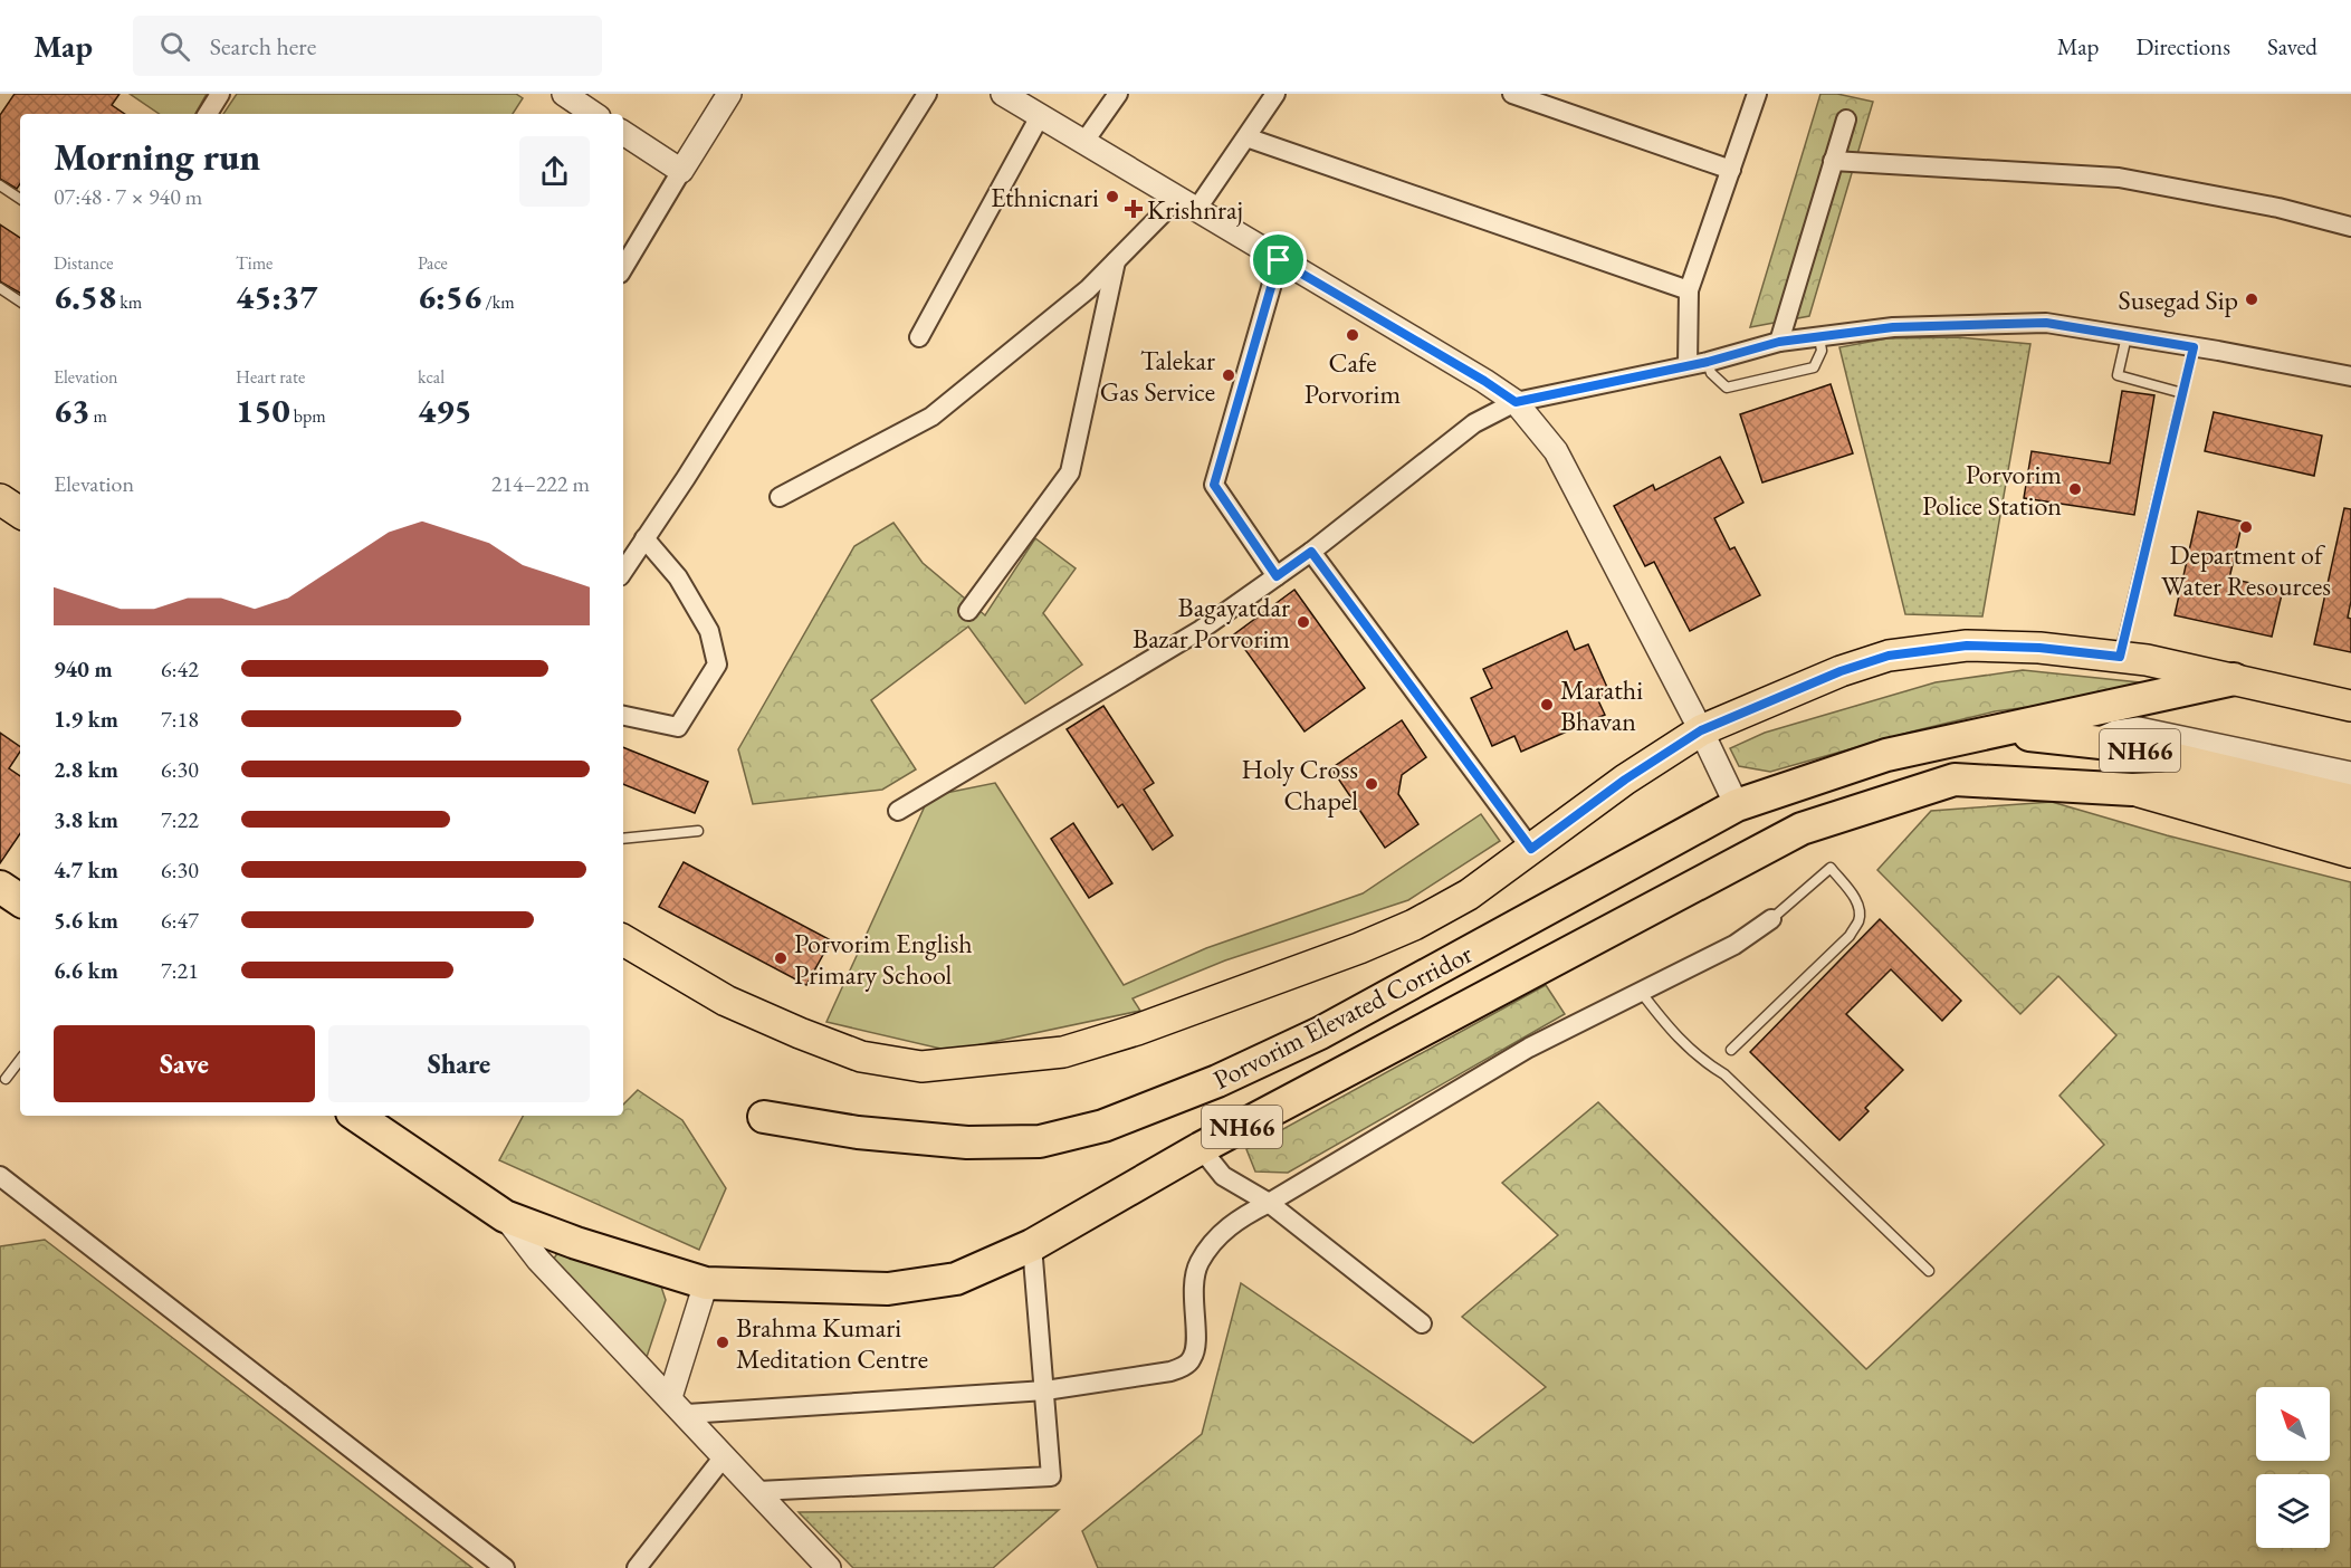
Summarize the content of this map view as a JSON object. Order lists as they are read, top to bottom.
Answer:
{
  "streets": {
    "highway": ["NH66", "Porvorim Elevated Corridor"]
  },
  "crossings": [
    ["NH66", "Porvorim Elevated Corridor"]
  ],
  "places": {
    "other": [
      "Ethnicnari",
      "Susegad Sip",
      "Cafe Porvorim",
      "Talekar Gas Service",
      "Porvorim Police Station",
      "Department of Water Resources",
      "Bagayatdar Bazar Porvorim",
      "Marathi Bhavan",
      "Holy Cross Chapel",
      "Porvorim English Primary School",
      "Brahma Kumari Meditation Centre"
    ],
    "health": ["Krishnraj"]
  },
  "north": "top left",
  "page": {
    "header": "Map",
    "search": "Search here",
    "nav": ["Map", "Directions", "Saved"],
    "heading": ["Morning run", "07:48 · 7 × 940 m"],
    "stats": [
      ["Distance", "6.58 km"],
      ["Time", "45:37"],
      ["Pace", "6:56 /km"],
      ["Elevation", "63 m"],
      ["Heart rate", "150 bpm"],
      ["kcal", "495"]
    ],
    "chart": ["Elevation", "214–222 m"],
    "list": [
      {
        "name": "940 m",
        "note": "6:42"
      },
      {
        "name": "1.9 km",
        "note": "7:18"
      },
      {
        "name": "2.8 km",
        "note": "6:30"
      },
      {
        "name": "3.8 km",
        "note": "7:22"
      },
      {
        "name": "4.7 km",
        "note": "6:30"
      },
      {
        "name": "5.6 km",
        "note": "6:47"
      },
      {
        "name": "6.6 km",
        "note": "7:21"
      }
    ],
    "buttons": ["Save", "Share"]
  }
}
